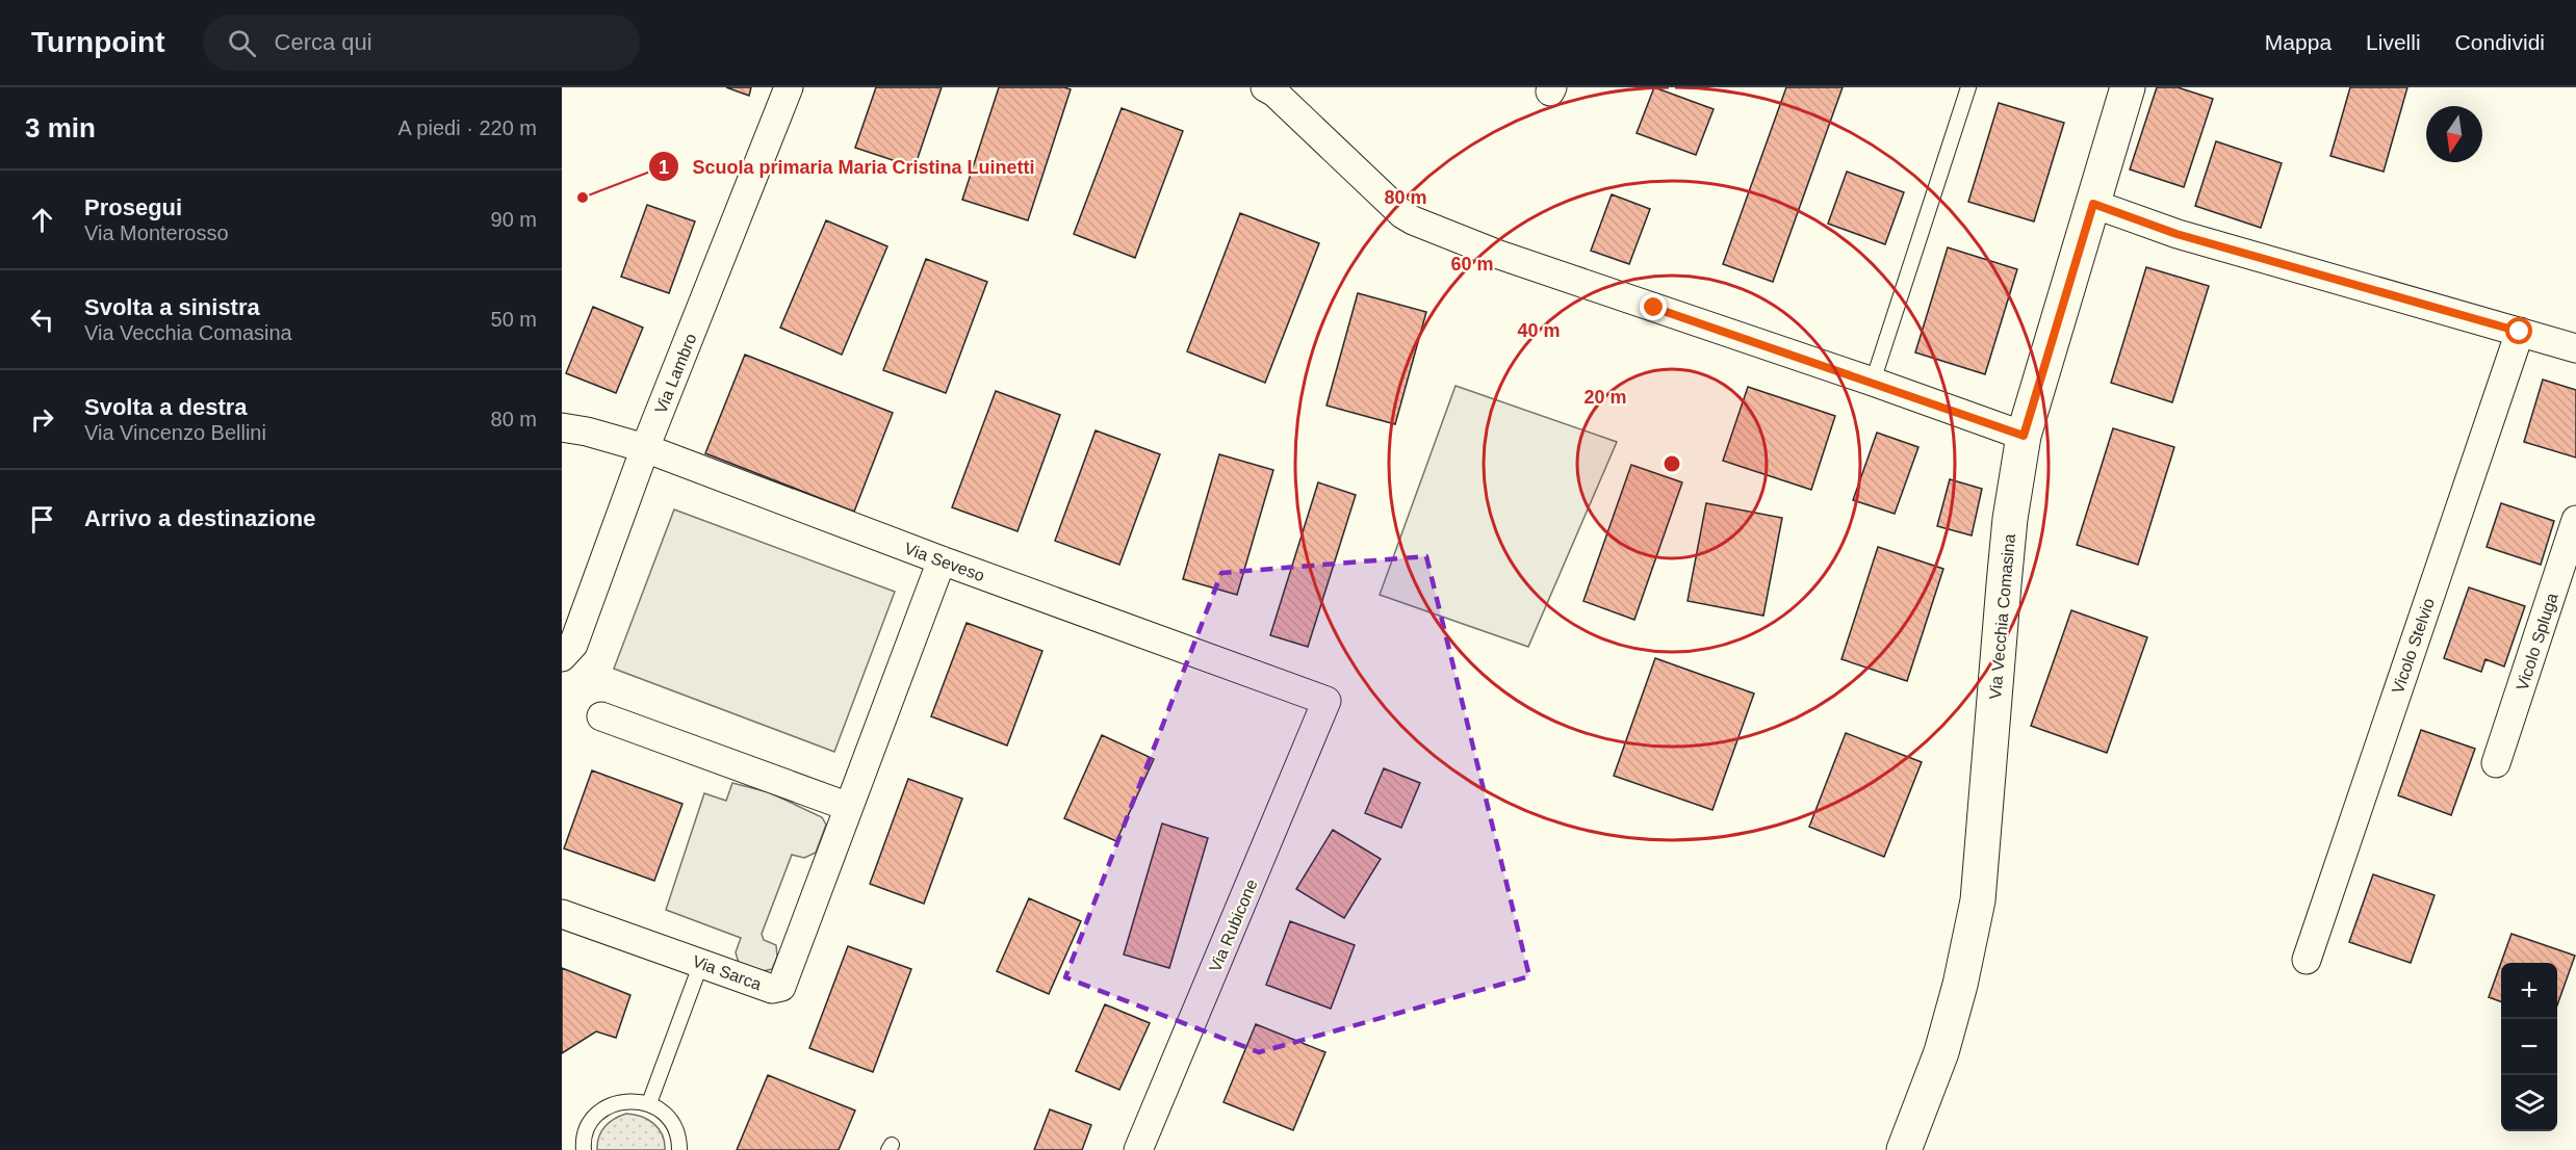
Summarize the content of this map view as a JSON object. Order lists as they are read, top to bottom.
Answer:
{
  "streets": {
    "street": [
      "Via Lambro",
      "Via Seveso",
      "Via Vecchia Comasina",
      "Vicolo Spluga",
      "Vicolo Stelvio",
      "Via Rubicone",
      "Via Sarca"
    ]
  },
  "crossings": [
    ["Via Lambro", "Via Seveso"],
    ["Via Seveso", "Via Rubicone"],
    ["Via Seveso", "Via Sarca"]
  ],
  "places": ["Scuola primaria Maria Cristina Luinetti"],
  "north": "bottom",
  "page": {
    "header": "Turnpoint",
    "search": "Cerca qui",
    "nav": ["Mappa", "Livelli", "Condividi"],
    "heading": ["3 min", "A piedi · 220 m"],
    "list": [
      ["Prosegui", "Via Monterosso", "90 m"],
      ["Svolta a sinistra", "Via Vecchia Comasina", "50 m"],
      ["Svolta a destra", "Via Vincenzo Bellini", "80 m"],
      "Arrivo a destinazione"
    ],
    "map_buttons": ["+", "−"]
  },
  "rings": [
    "80 m",
    "60 m",
    "40 m",
    "20 m"
  ]
}
